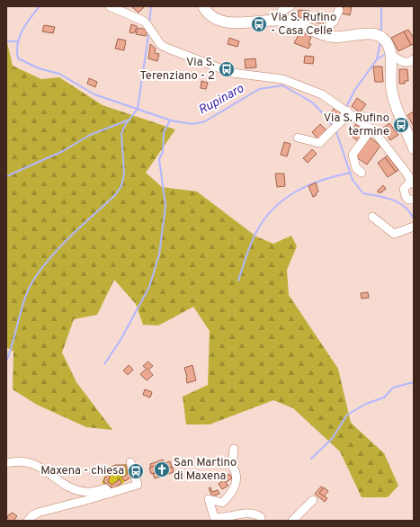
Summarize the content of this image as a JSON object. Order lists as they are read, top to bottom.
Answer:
{
  "water": ["Rupinaro"],
  "places": {
    "bus stop": [
      "Via S. Rufino - Casa Celle",
      "Via S. Terenziano - 2",
      "Via S. Rufino termine",
      "Maxena - chiesa"
    ],
    "church": ["San Martino di Maxena"]
  }
}
